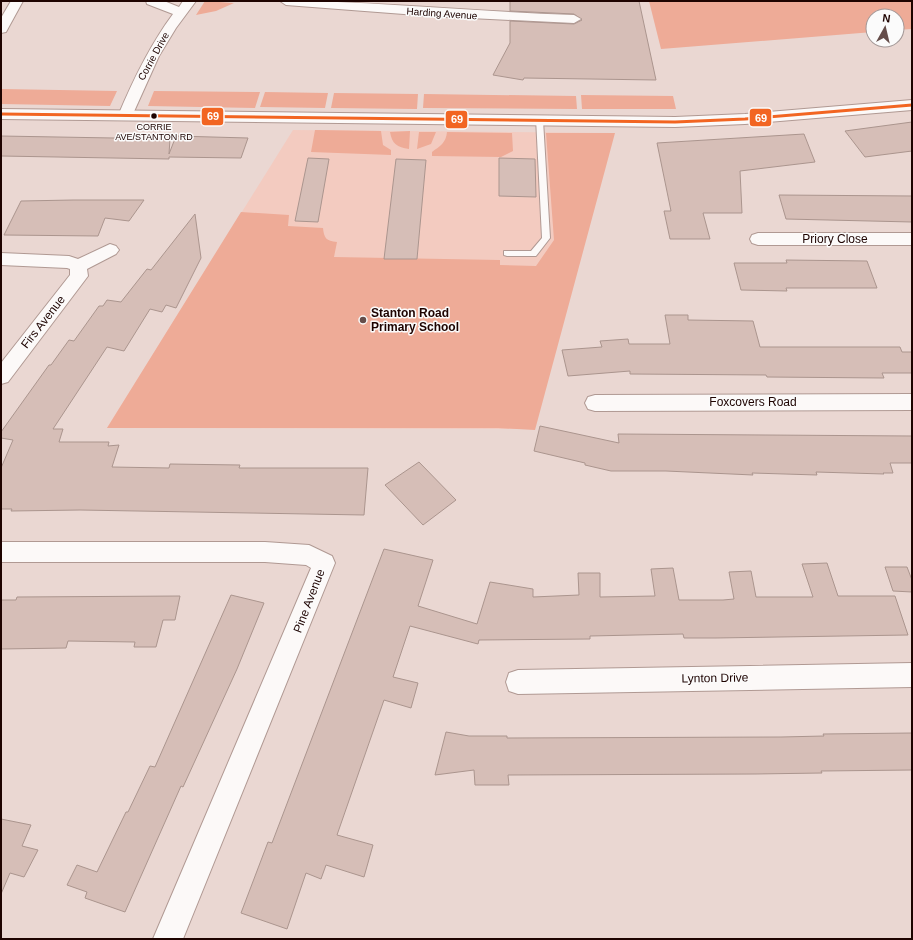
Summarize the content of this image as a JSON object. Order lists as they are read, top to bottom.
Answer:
{
  "streets": {
    "street": [
      "Harding Avenue",
      "Corrie Drive",
      "Priory Close",
      "Firs Avenue",
      "Foxcovers Road",
      "Pine Avenue",
      "Lynton Drive"
    ]
  },
  "places": ["CORRIE AVE/STANTON RD", "Stanton Road Primary School"],
  "lines": ["transit line 69"],
  "north": "top"
}
